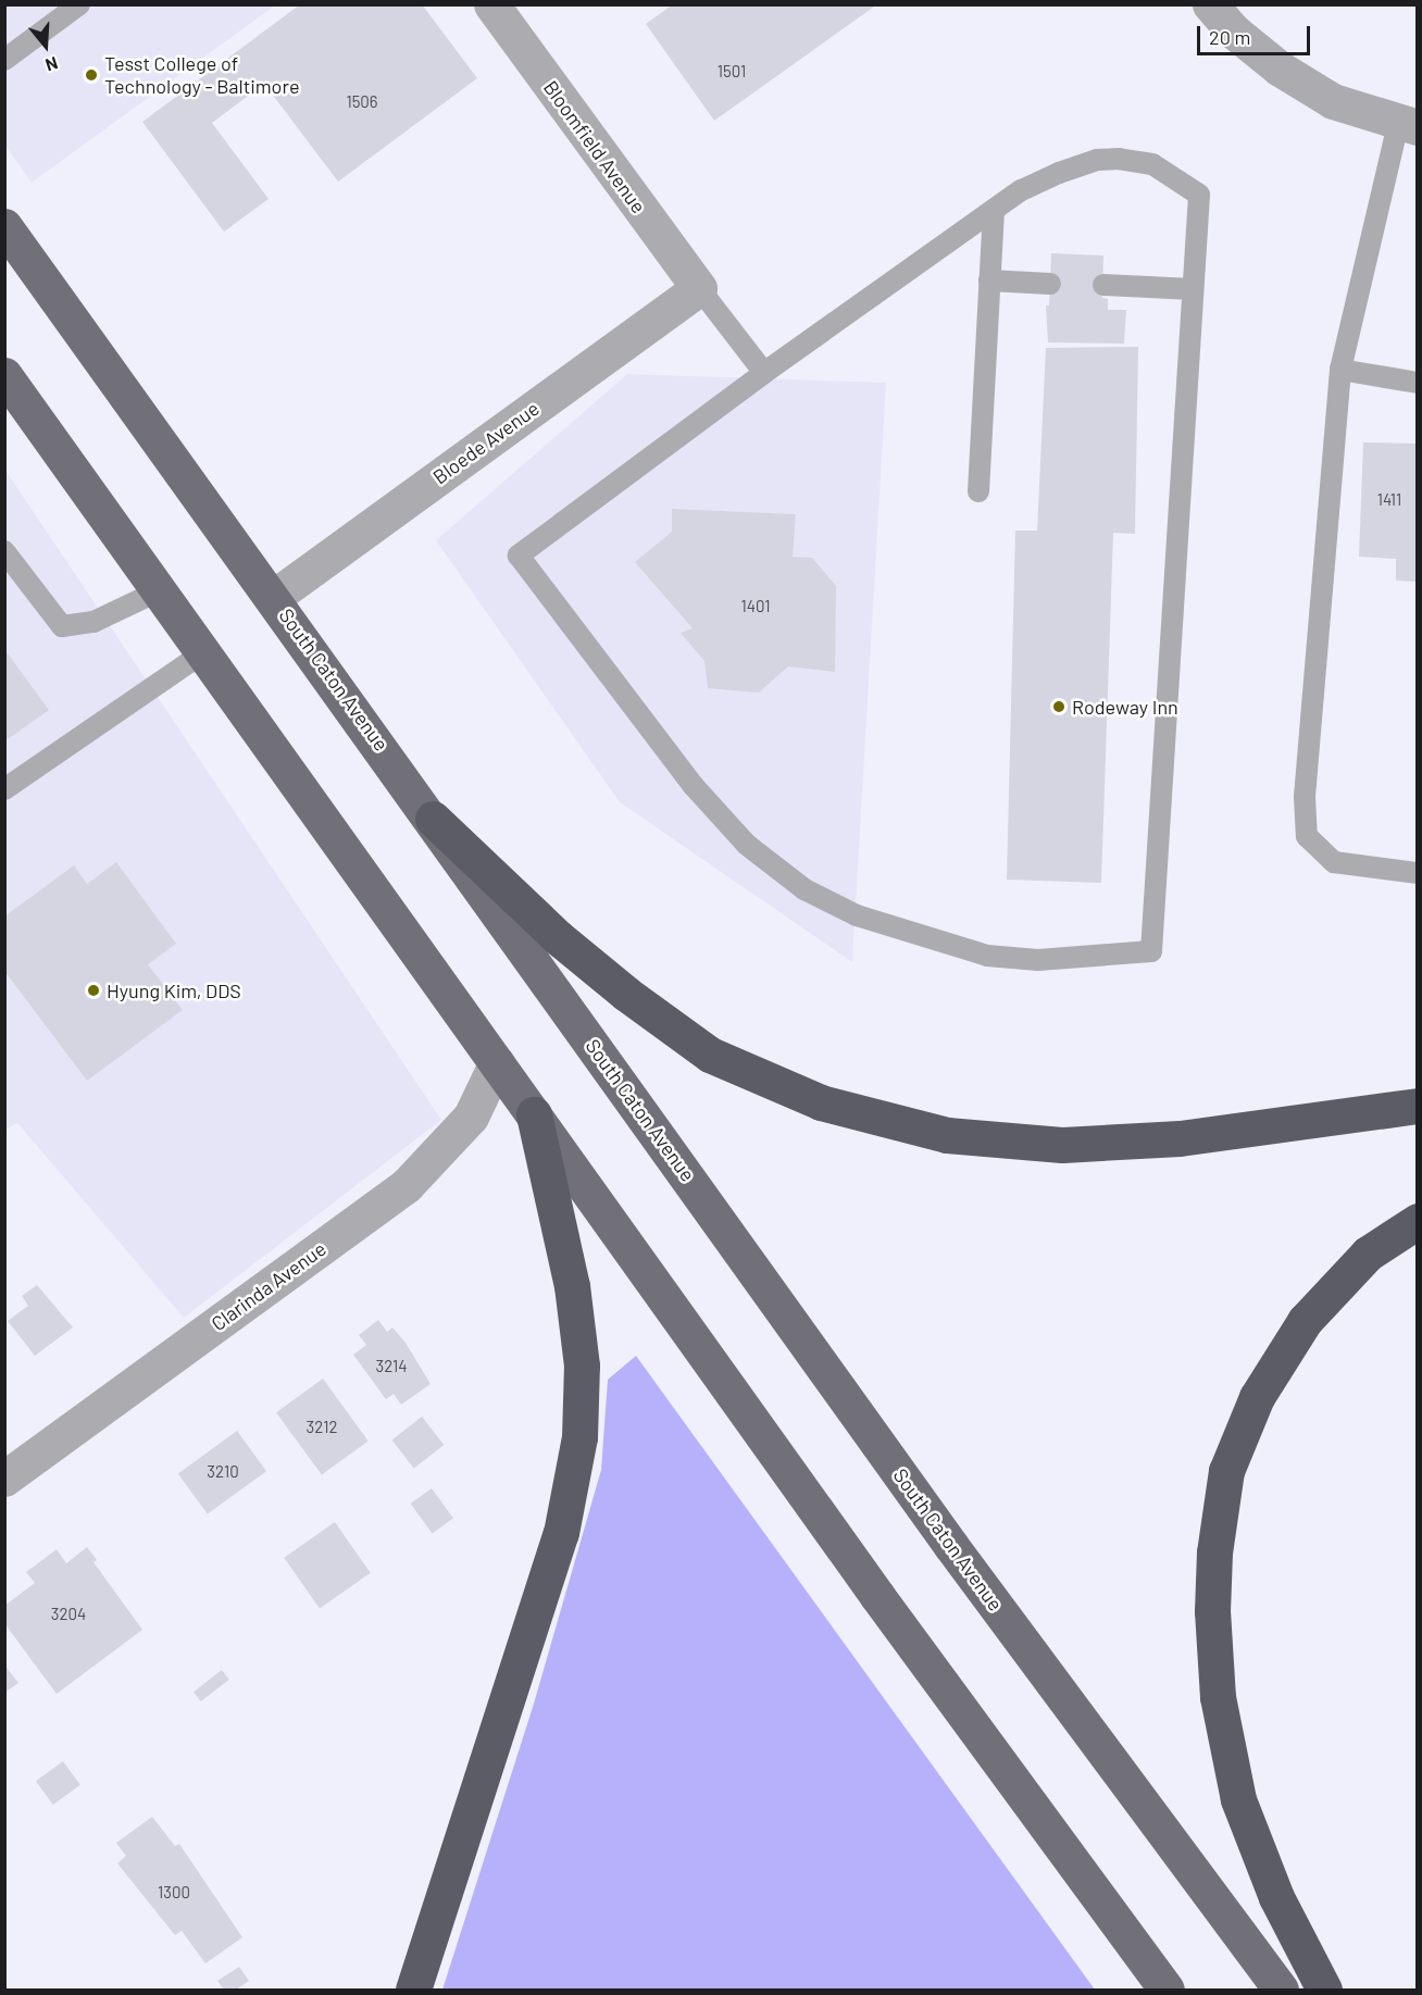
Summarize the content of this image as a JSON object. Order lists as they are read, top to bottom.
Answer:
{
  "streets": {
    "main road": ["South Caton Avenue"],
    "street": ["Bloomfield Avenue", "Bloede Avenue", "Clarinda Avenue"]
  },
  "crossings": [
    ["Bloomfield Avenue", "Bloede Avenue"],
    ["Bloede Avenue", "South Caton Avenue"]
  ],
  "places": ["Tesst College of Technology - Baltimore", "Rodeway Inn", "Hyung Kim, DDS"],
  "house_numbers": [
    "1501",
    "1506",
    "1411",
    "1401",
    "3214",
    "3212",
    "3210",
    "3204",
    "1300"
  ],
  "scale_bar": "20 m",
  "north": "bottom"
}
